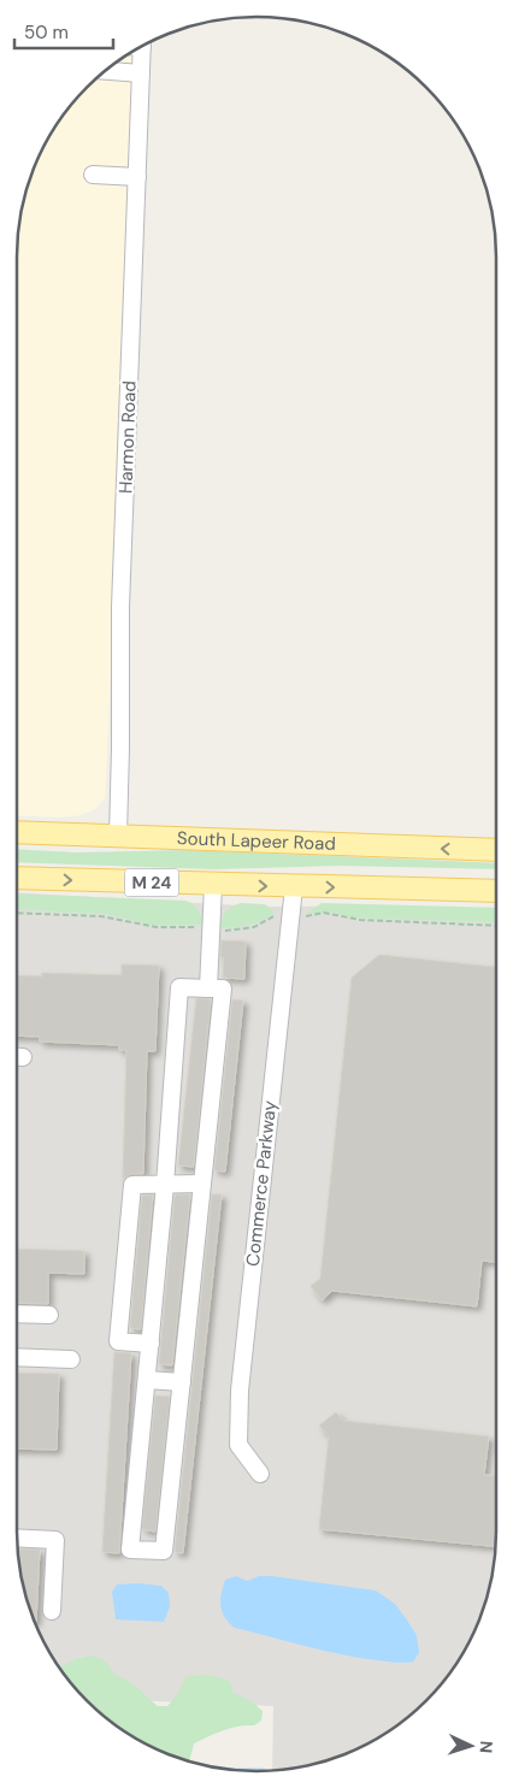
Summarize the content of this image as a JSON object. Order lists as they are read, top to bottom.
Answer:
{
  "streets": {
    "main road": ["South Lapeer Road", "M 24"],
    "street": ["Harmon Road", "Commerce Parkway"]
  },
  "crossings": [
    ["Harmon Road", "South Lapeer Road"],
    ["M 24", "Commerce Parkway"]
  ],
  "scale_bar": "50 m",
  "north": "right"
}
